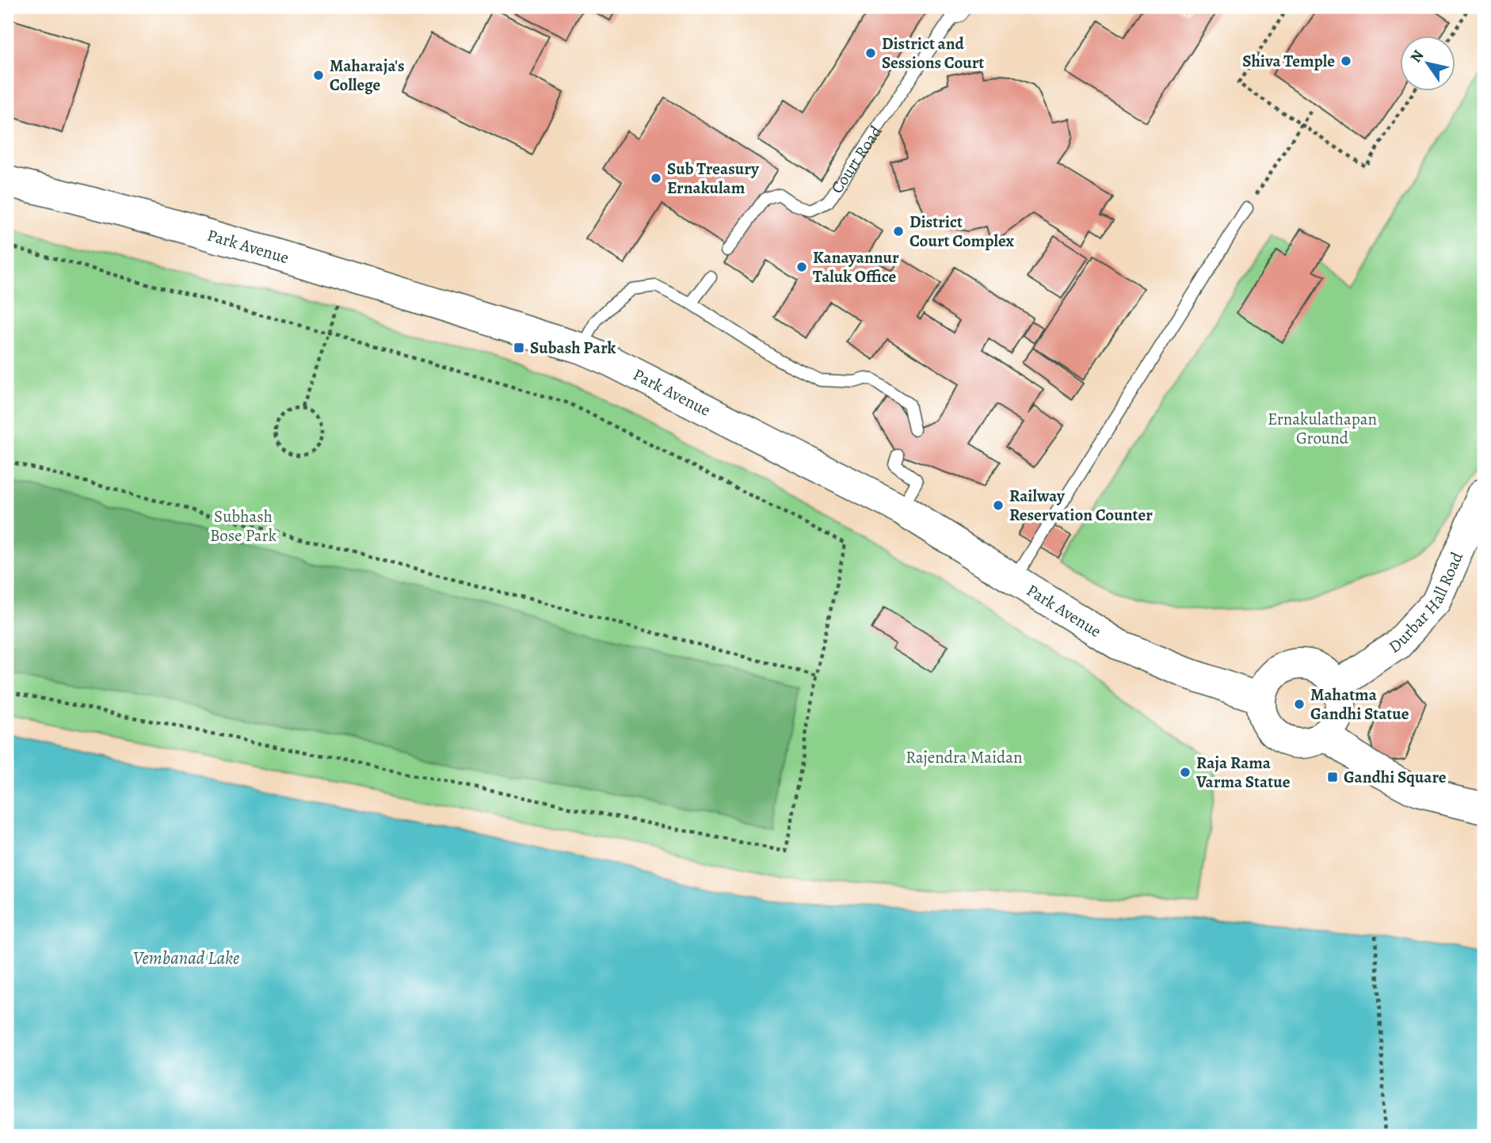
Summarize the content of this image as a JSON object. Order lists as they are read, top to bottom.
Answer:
{
  "streets": {
    "main road": ["Park Avenue", "Durbar Hall Road"],
    "lane": ["Court Road"]
  },
  "crossings": [
    ["Park Avenue", "Durbar Hall Road"]
  ],
  "water": ["Vembanad Lake"],
  "parks": ["Ernakulathapan Ground", "Subhash Bose Park", "Rajendra Maidan"],
  "places": {
    "other": [
      "District and Sessions Court",
      "Shiva Temple",
      "Maharaja's College",
      "Sub Treasury Ernakulam",
      "District Court Complex",
      "Kanayannur Taluk Office",
      "Railway Reservation Counter",
      "Mahatma Gandhi Statue",
      "Raja Rama Varma Statue"
    ],
    "transit": ["Subash Park", "Gandhi Square"]
  },
  "north": "top left"
}
